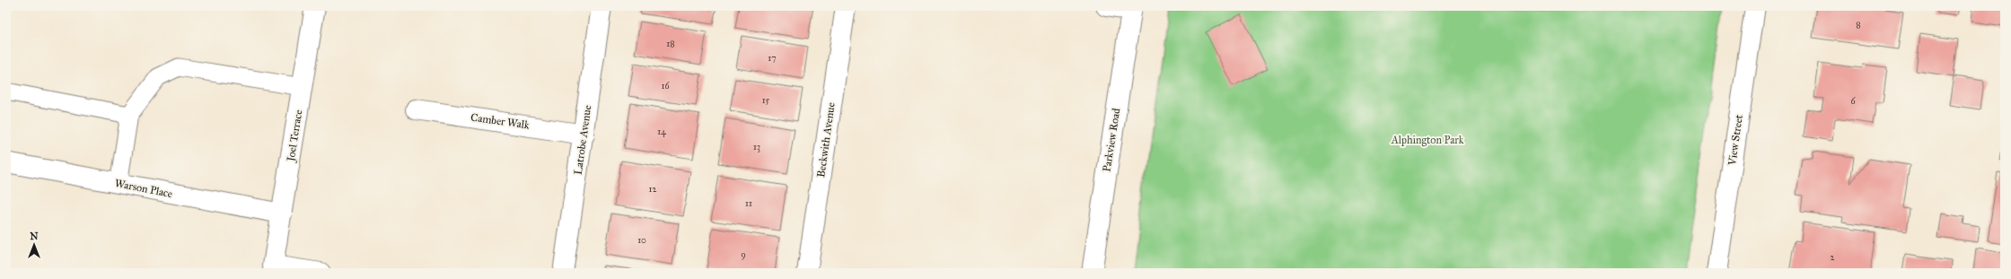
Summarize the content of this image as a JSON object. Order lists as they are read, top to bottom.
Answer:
{
  "streets": {
    "street": [
      "Camber Walk",
      "Joel Terrace",
      "Latrobe Avenue",
      "Beckwith Avenue",
      "Parkview Road",
      "View Street",
      "Warson Place"
    ]
  },
  "crossings": [
    ["Camber Walk", "Latrobe Avenue"],
    ["Joel Terrace", "Warson Place"]
  ],
  "parks": ["Alphington Park"],
  "house_numbers": [
    "8",
    "18",
    "17",
    "16",
    "15",
    "6",
    "14",
    "13",
    "12",
    "11",
    "10",
    "9",
    "2"
  ],
  "north": "top"
}
